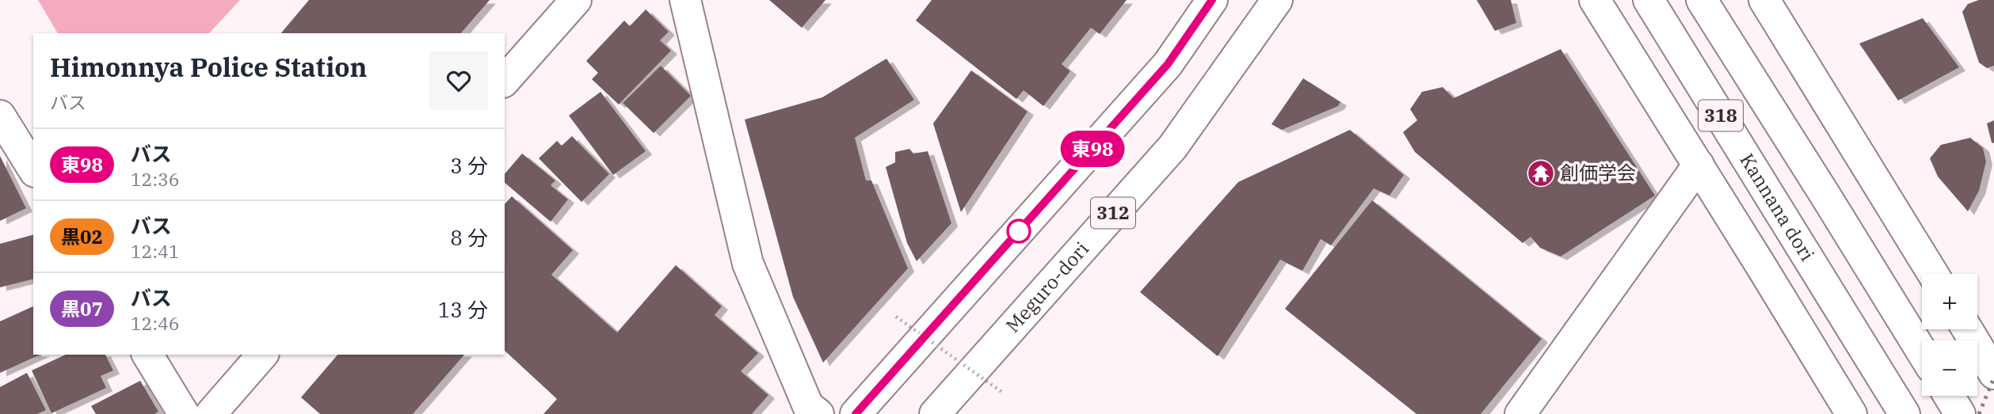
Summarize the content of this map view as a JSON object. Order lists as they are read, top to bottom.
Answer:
{
  "streets": {
    "main road": [
      "318",
      "Kannana dori",
      "312",
      "Meguro-dori"
    ]
  },
  "places": {
    "temple": ["創価学会"]
  },
  "lines": ["bus line 東98"],
  "page": {
    "on_map": "東98",
    "heading": ["Himonnya Police Station", "バス"],
    "list": [
      {
        "mark": "東98",
        "name": "バス",
        "note": "12:36",
        "value": "3 分"
      },
      {
        "mark": "黒02",
        "name": "バス",
        "note": "12:41",
        "value": "8 分"
      },
      {
        "mark": "黒07",
        "name": "バス",
        "note": "12:46",
        "value": "13 分"
      }
    ],
    "map_buttons": ["+", "−"]
  }
}
